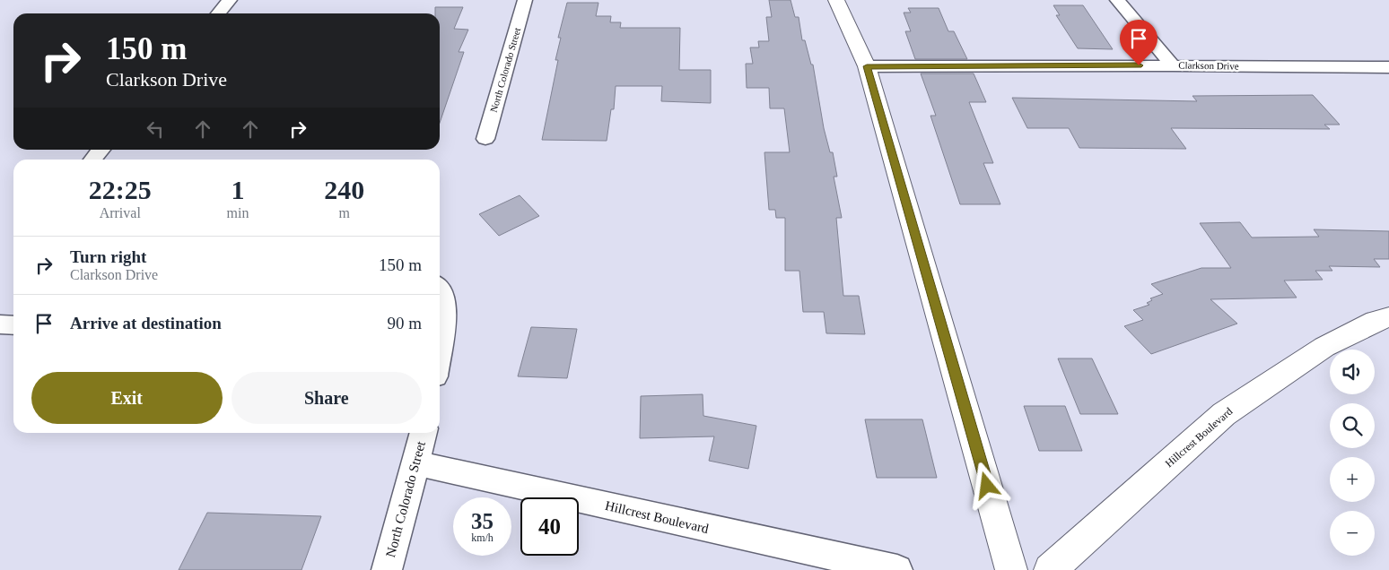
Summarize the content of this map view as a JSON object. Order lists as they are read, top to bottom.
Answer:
{
  "streets": {
    "street": ["Clarkson Drive", "North Colorado Street", "Hillcrest Boulevard"]
  },
  "crossings": [
    ["North Colorado Street", "Hillcrest Boulevard"]
  ],
  "page": {
    "turn": ["150 m", "Clarkson Drive"],
    "eta": [
      "22:25",
      "Arrival",
      "1",
      "min",
      "240",
      "m"
    ],
    "list": [
      {
        "name": "Turn right",
        "note": "Clarkson Drive",
        "value": "150 m"
      },
      {
        "name": "Arrive at destination",
        "value": "90 m"
      }
    ],
    "map_buttons": ["+", "−"],
    "buttons": ["Exit", "Share"],
    "speed": "35 km/h",
    "limit": "40"
  }
}
